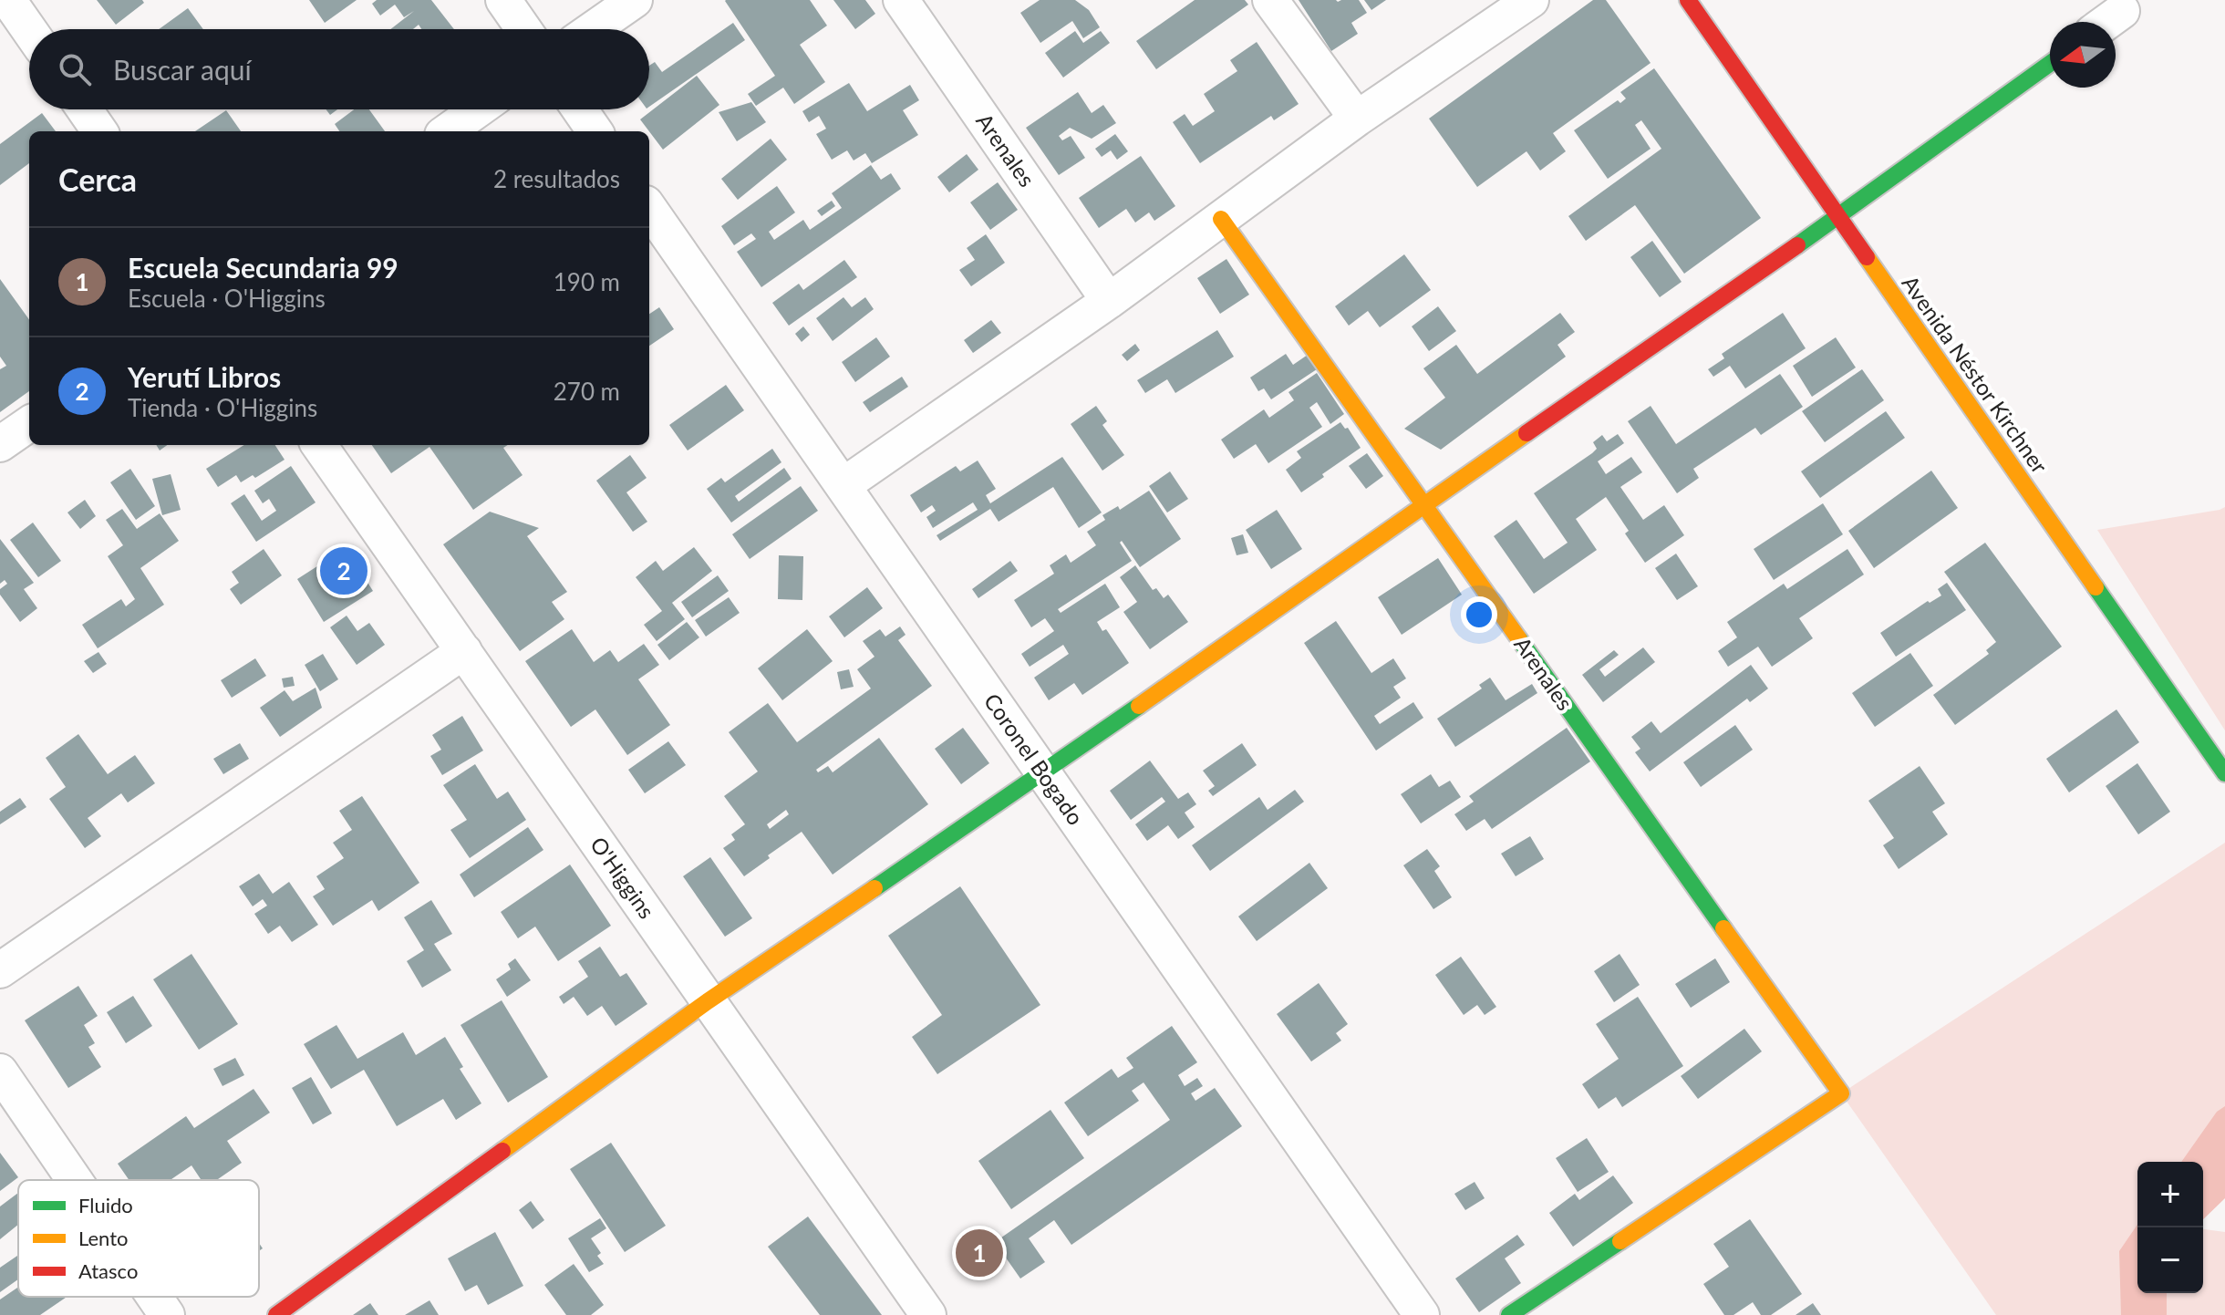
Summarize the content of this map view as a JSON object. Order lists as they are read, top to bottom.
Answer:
{
  "streets": {
    "street": [
      "Arenales",
      "Avenida Néstor Kirchner",
      "Coronel Bogado",
      "O'Higgins"
    ]
  },
  "legend": ["Fluido", "Lento", "Atasco"],
  "north": "left",
  "page": {
    "search": "Buscar aquí",
    "heading": ["Cerca", "2 resultados"],
    "list": [
      {
        "mark": "1",
        "name": "Escuela Secundaria 99",
        "note": "Escuela · O'Higgins",
        "value": "190 m"
      },
      {
        "mark": "2",
        "name": "Yerutí Libros",
        "note": "Tienda · O'Higgins",
        "value": "270 m"
      }
    ],
    "pins": ["2", "1"],
    "map_buttons": ["+", "−"]
  }
}
